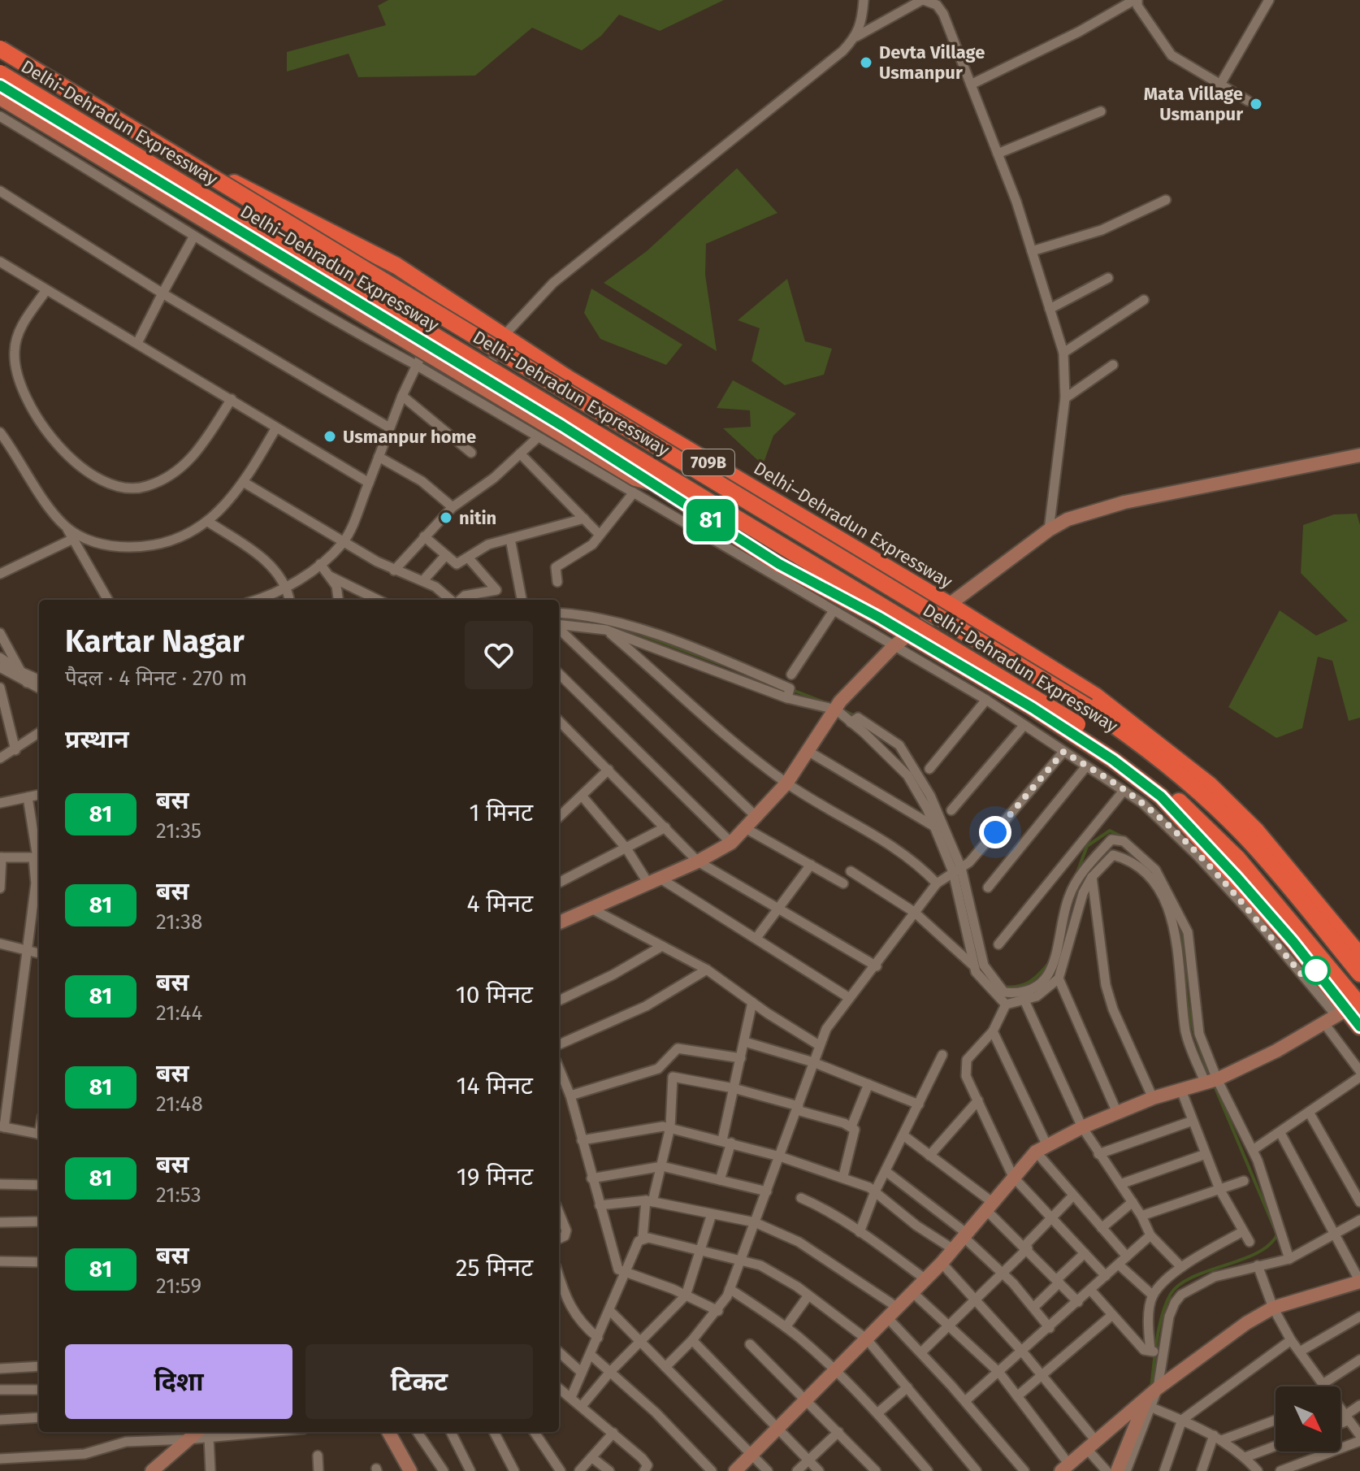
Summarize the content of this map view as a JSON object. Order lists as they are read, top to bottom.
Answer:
{
  "streets": {
    "highway": ["Delhi-Dehradun Expressway", "Delhi–Dehradun Expressway", "709B"]
  },
  "crossings": [
    ["Delhi-Dehradun Expressway", "Delhi–Dehradun Expressway"]
  ],
  "places": [
    "Devta Village Usmanpur",
    "Mata Village Usmanpur",
    "Usmanpur home",
    "nitin"
  ],
  "lines": ["bus line 81"],
  "north": "bottom right",
  "page": {
    "on_map": "81",
    "heading": [
      ["Kartar Nagar", "पैदल · 4 मिनट · 270 m"],
      "प्रस्थान"
    ],
    "list": [
      {
        "mark": "81",
        "name": "बस",
        "note": "21:35",
        "value": "1 मिनट"
      },
      {
        "mark": "81",
        "name": "बस",
        "note": "21:38",
        "value": "4 मिनट"
      },
      {
        "mark": "81",
        "name": "बस",
        "note": "21:44",
        "value": "10 मिनट"
      },
      {
        "mark": "81",
        "name": "बस",
        "note": "21:48",
        "value": "14 मिनट"
      },
      {
        "mark": "81",
        "name": "बस",
        "note": "21:53",
        "value": "19 मिनट"
      },
      {
        "mark": "81",
        "name": "बस",
        "note": "21:59",
        "value": "25 मिनट"
      }
    ],
    "buttons": ["दिशा", "टिकट"]
  }
}
